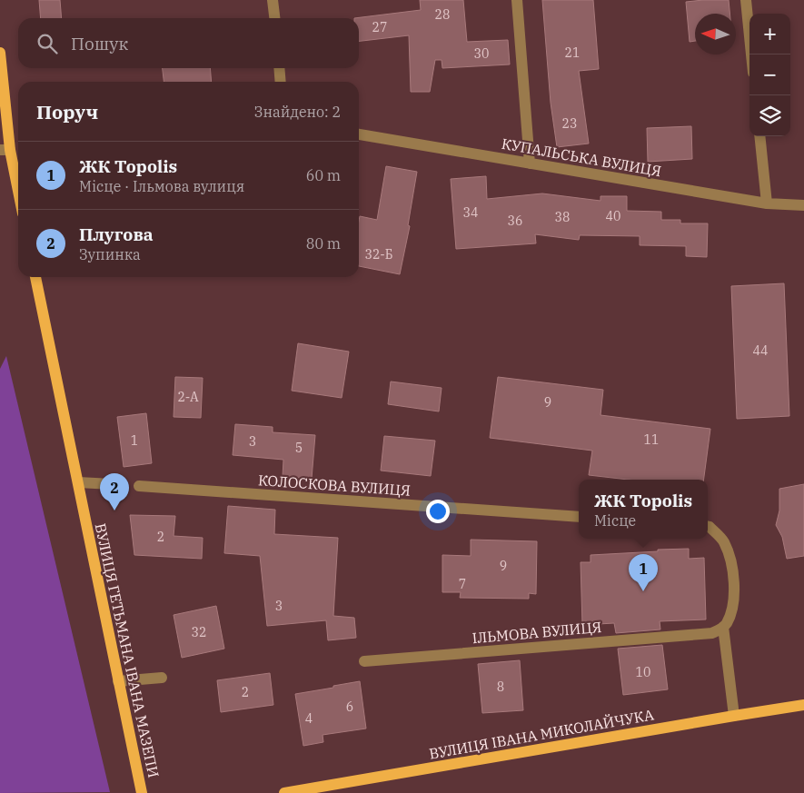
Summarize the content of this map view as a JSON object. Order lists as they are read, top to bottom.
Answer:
{
  "streets": {
    "main road": ["ВУЛИЦЯ ГЕТЬМАНА ІВАНА МАЗЕПИ", "ВУЛИЦЯ ІВАНА МИКОЛАЙЧУКА"],
    "street": ["КУПАЛЬСЬКА ВУЛИЦЯ", "КОЛОСКОВА ВУЛИЦЯ", "ІЛЬМОВА ВУЛИЦЯ"]
  },
  "house_numbers": [
    "28",
    "27",
    "21",
    "30",
    "23",
    "34",
    "40",
    "38",
    "36",
    "32-Б",
    "44",
    "2-А",
    "9",
    "11",
    "1",
    "3",
    "5",
    "2",
    "9",
    "7",
    "3",
    "32",
    "10",
    "8",
    "2",
    "6",
    "4"
  ],
  "north": "left",
  "page": {
    "map_buttons": ["+", "−"],
    "search": "Пошук",
    "heading": ["Поруч", "Знайдено: 2"],
    "list": [
      {
        "mark": "1",
        "name": "ЖК Topolis",
        "note": "Місце · Ільмова вулиця",
        "value": "60 m"
      },
      {
        "mark": "2",
        "name": "Плугова",
        "note": "Зупинка",
        "value": "80 m"
      }
    ],
    "pins": ["2", "1"],
    "popup": ["ЖК Topolis", "Місце"]
  }
}
